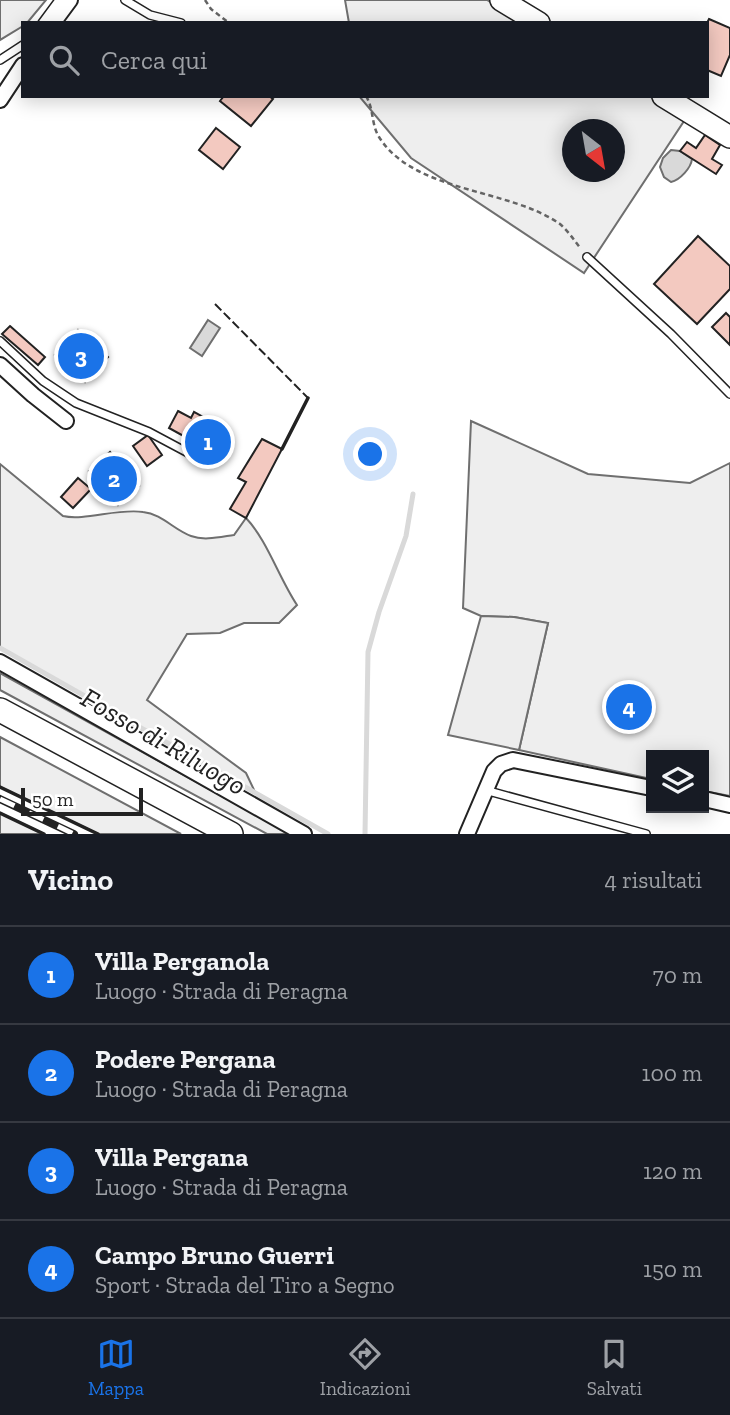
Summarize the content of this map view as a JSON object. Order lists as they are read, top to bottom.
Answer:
{
  "water": ["Fosso di Riluogo"],
  "scale_bar": "50 m",
  "north": "bottom right",
  "page": {
    "search": "Cerca qui",
    "pins": [
      "3",
      "1",
      "2",
      "4"
    ],
    "scale": "50 m",
    "heading": ["Vicino", "4 risultati"],
    "list": [
      {
        "mark": "1",
        "name": "Villa Perganola",
        "note": "Luogo · Strada di Peragna",
        "value": "70 m"
      },
      {
        "mark": "2",
        "name": "Podere Pergana",
        "note": "Luogo · Strada di Peragna",
        "value": "100 m"
      },
      {
        "mark": "3",
        "name": "Villa Pergana",
        "note": "Luogo · Strada di Peragna",
        "value": "120 m"
      },
      {
        "mark": "4",
        "name": "Campo Bruno Guerri",
        "note": "Sport · Strada del Tiro a Segno",
        "value": "150 m"
      }
    ],
    "nav": ["Mappa", "Indicazioni", "Salvati"]
  }
}
